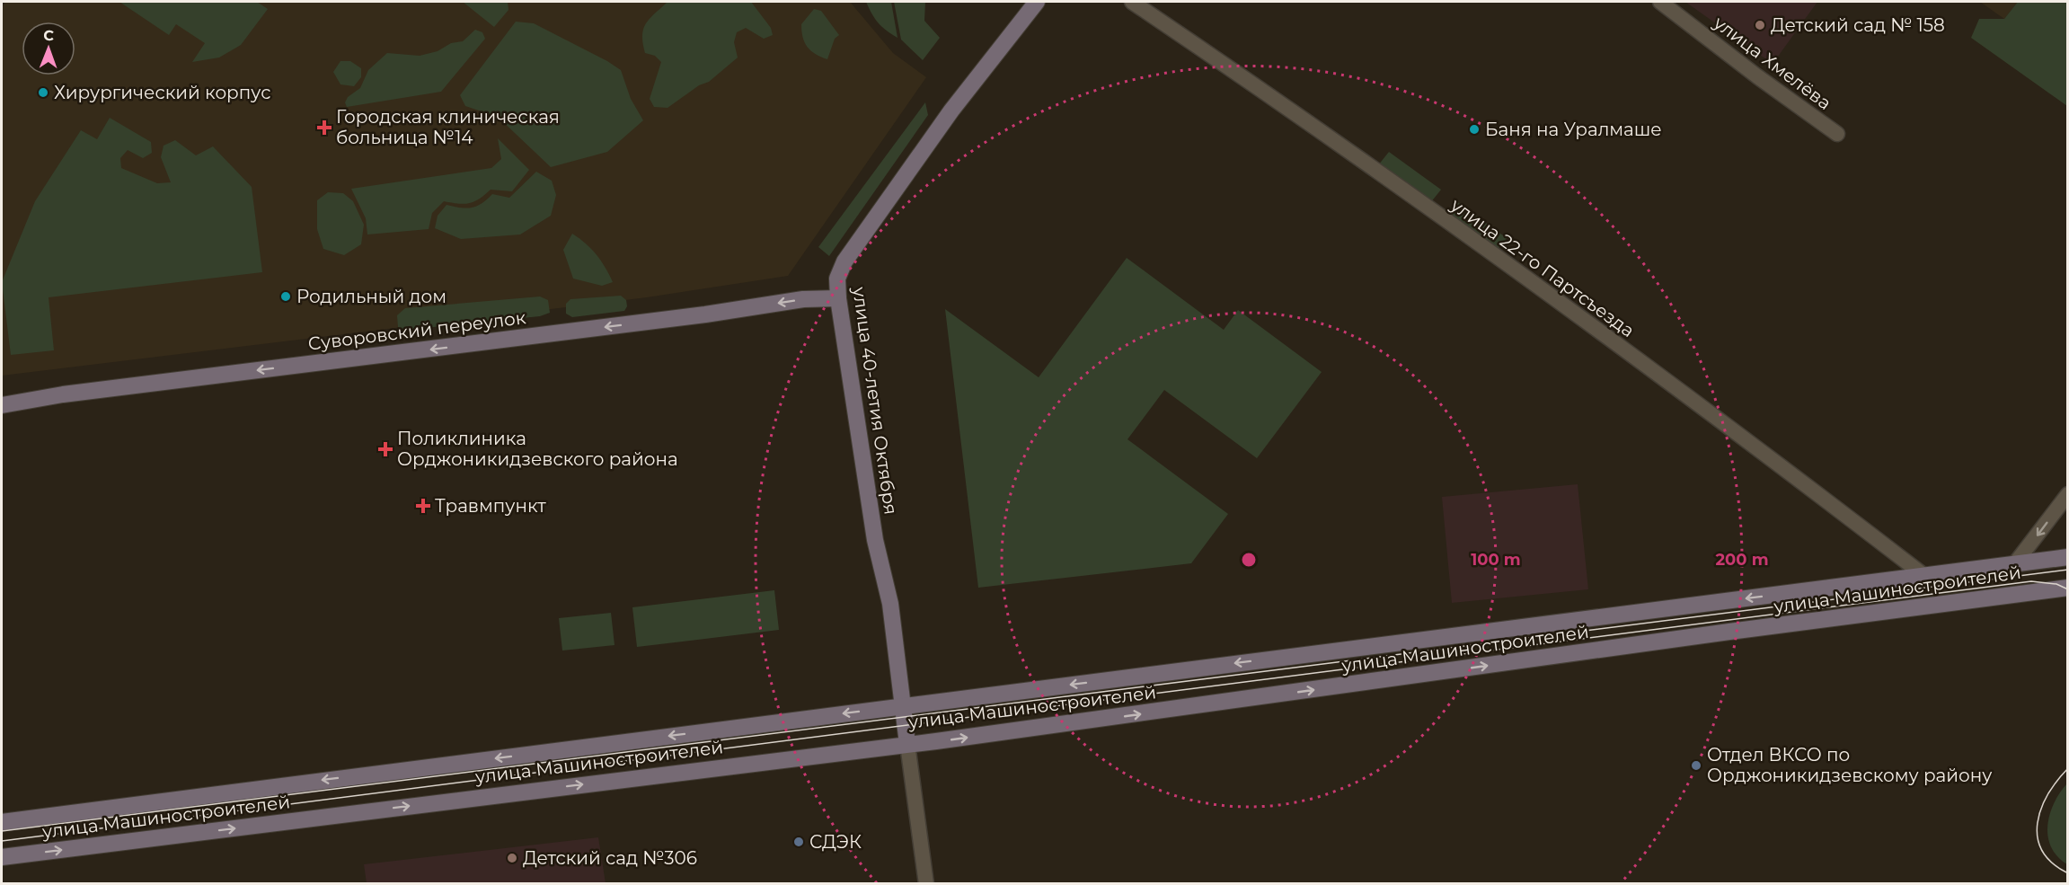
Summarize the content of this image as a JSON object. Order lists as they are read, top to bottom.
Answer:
{
  "streets": {
    "main road": ["Суворовский переулок", "улица 40-летия Октября", "улица Машиностроителей"],
    "street": ["улица Хмелёва", "улица 22-го Партсъезда"]
  },
  "crossings": [
    ["улица 22-го Партсъезда", "улица Машиностроителей"],
    ["Суворовский переулок", "улица 40-летия Октября"],
    ["улица 40-летия Октября", "улица Машиностроителей"]
  ],
  "one_way": ["Суворовский переулок"],
  "places": {
    "other": [
      "Детский сад № 158",
      "Хирургический корпус",
      "Баня на Уралмаше",
      "Родильный дом",
      "Отдел ВКСО по Орджоникидзевскому району",
      "СДЭК",
      "Детский сад №306"
    ],
    "health": ["Городская клиническая больница №14", "Поликлиника Орджоникидзевского района", "Травмпункт"]
  },
  "north": "top",
  "rings": ["100 m", "200 m"]
}
